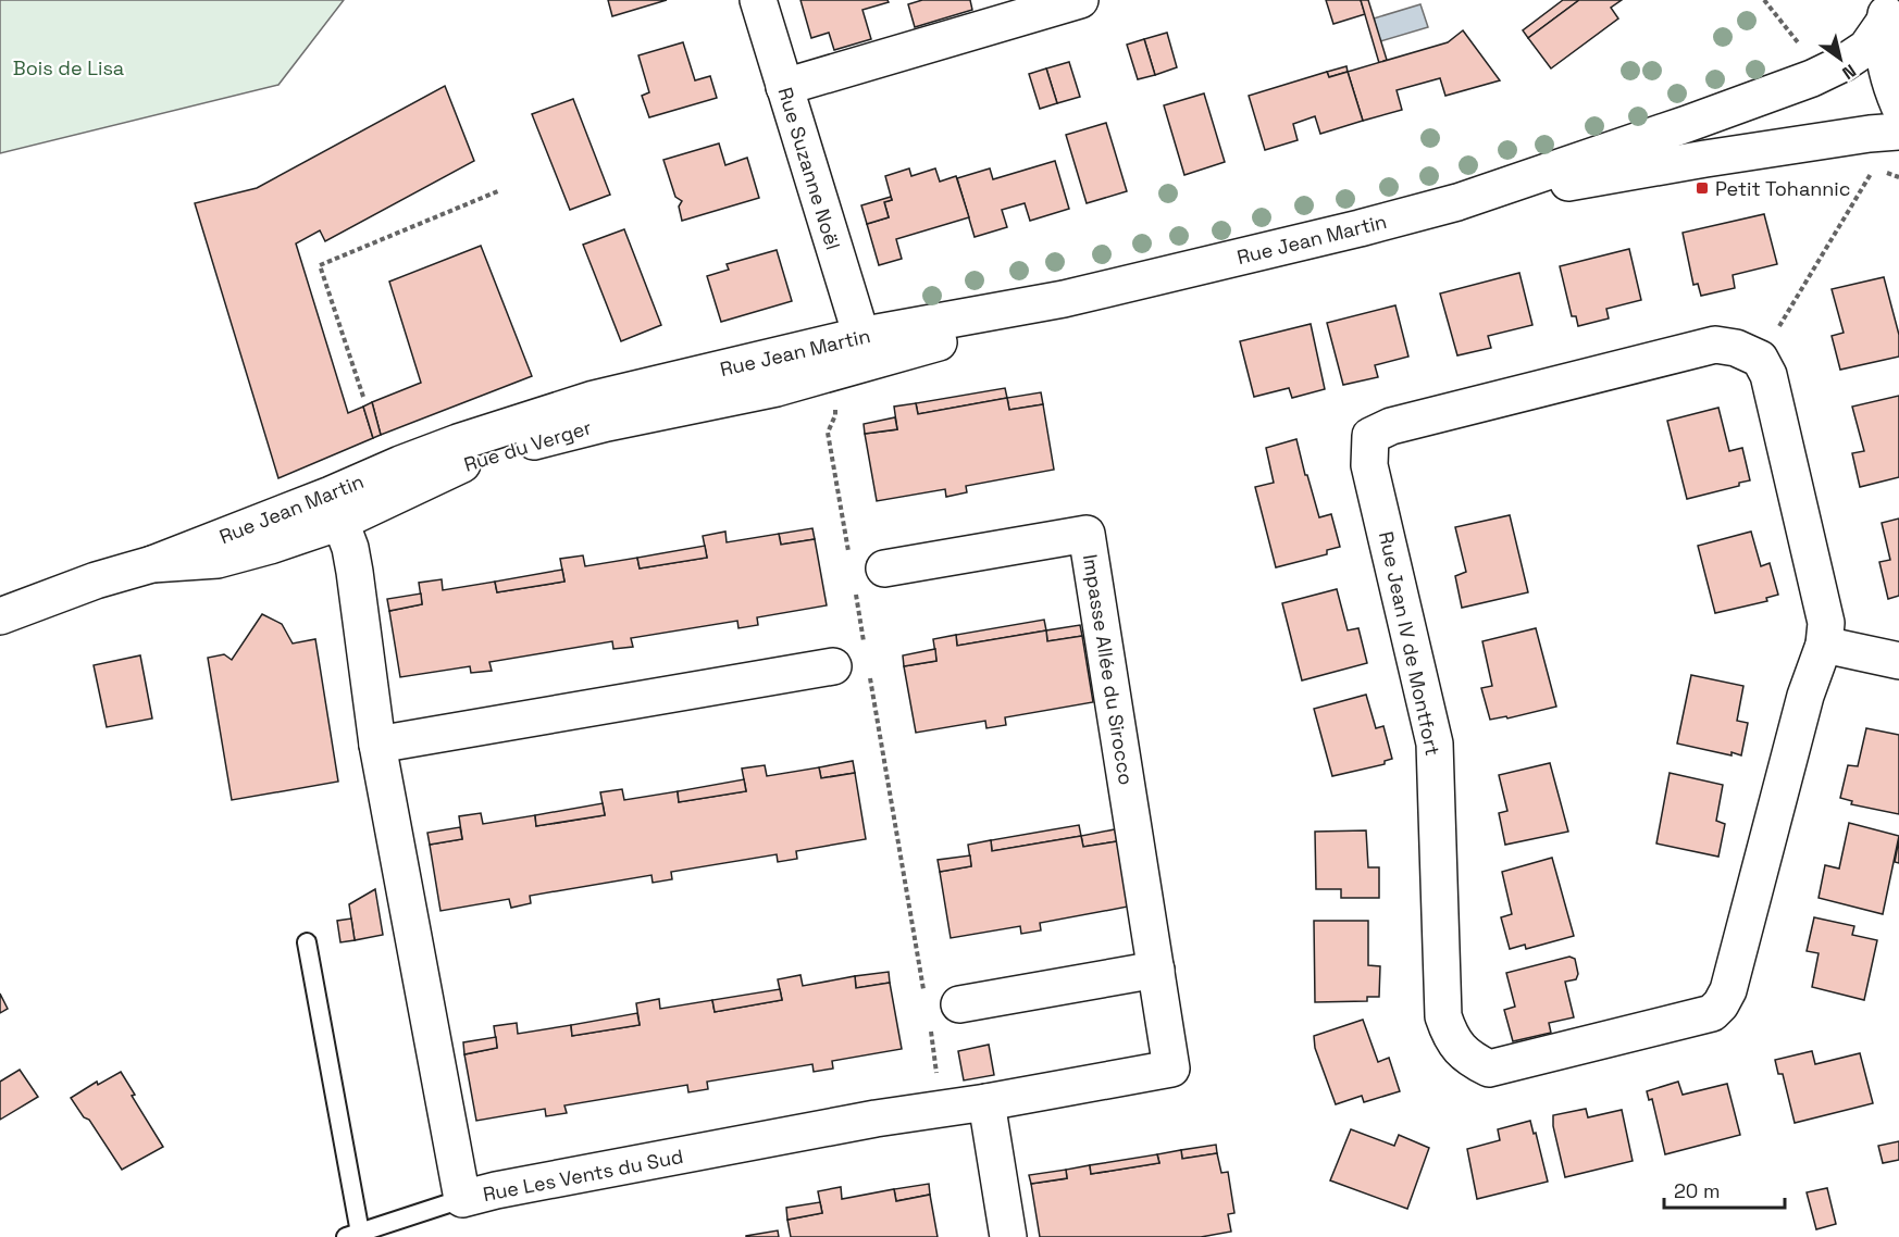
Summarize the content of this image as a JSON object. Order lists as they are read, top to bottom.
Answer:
{
  "streets": {
    "street": [
      "Rue Suzanne Noël",
      "Rue Jean Martin",
      "Rue du Verger",
      "Rue Jean IV de Montfort",
      "Impasse Allée du Sirocco",
      "Rue Les Vents du Sud"
    ]
  },
  "crossings": [
    ["Rue Suzanne Noël", "Rue Jean Martin"],
    ["Rue Jean Martin", "Rue du Verger"],
    ["Rue du Verger", "Rue Les Vents du Sud"],
    ["Impasse Allée du Sirocco", "Rue Les Vents du Sud"]
  ],
  "parks": ["Bois de Lisa"],
  "places": {
    "transit": ["Petit Tohannic"]
  },
  "scale_bar": "20 m",
  "north": "bottom right"
}
